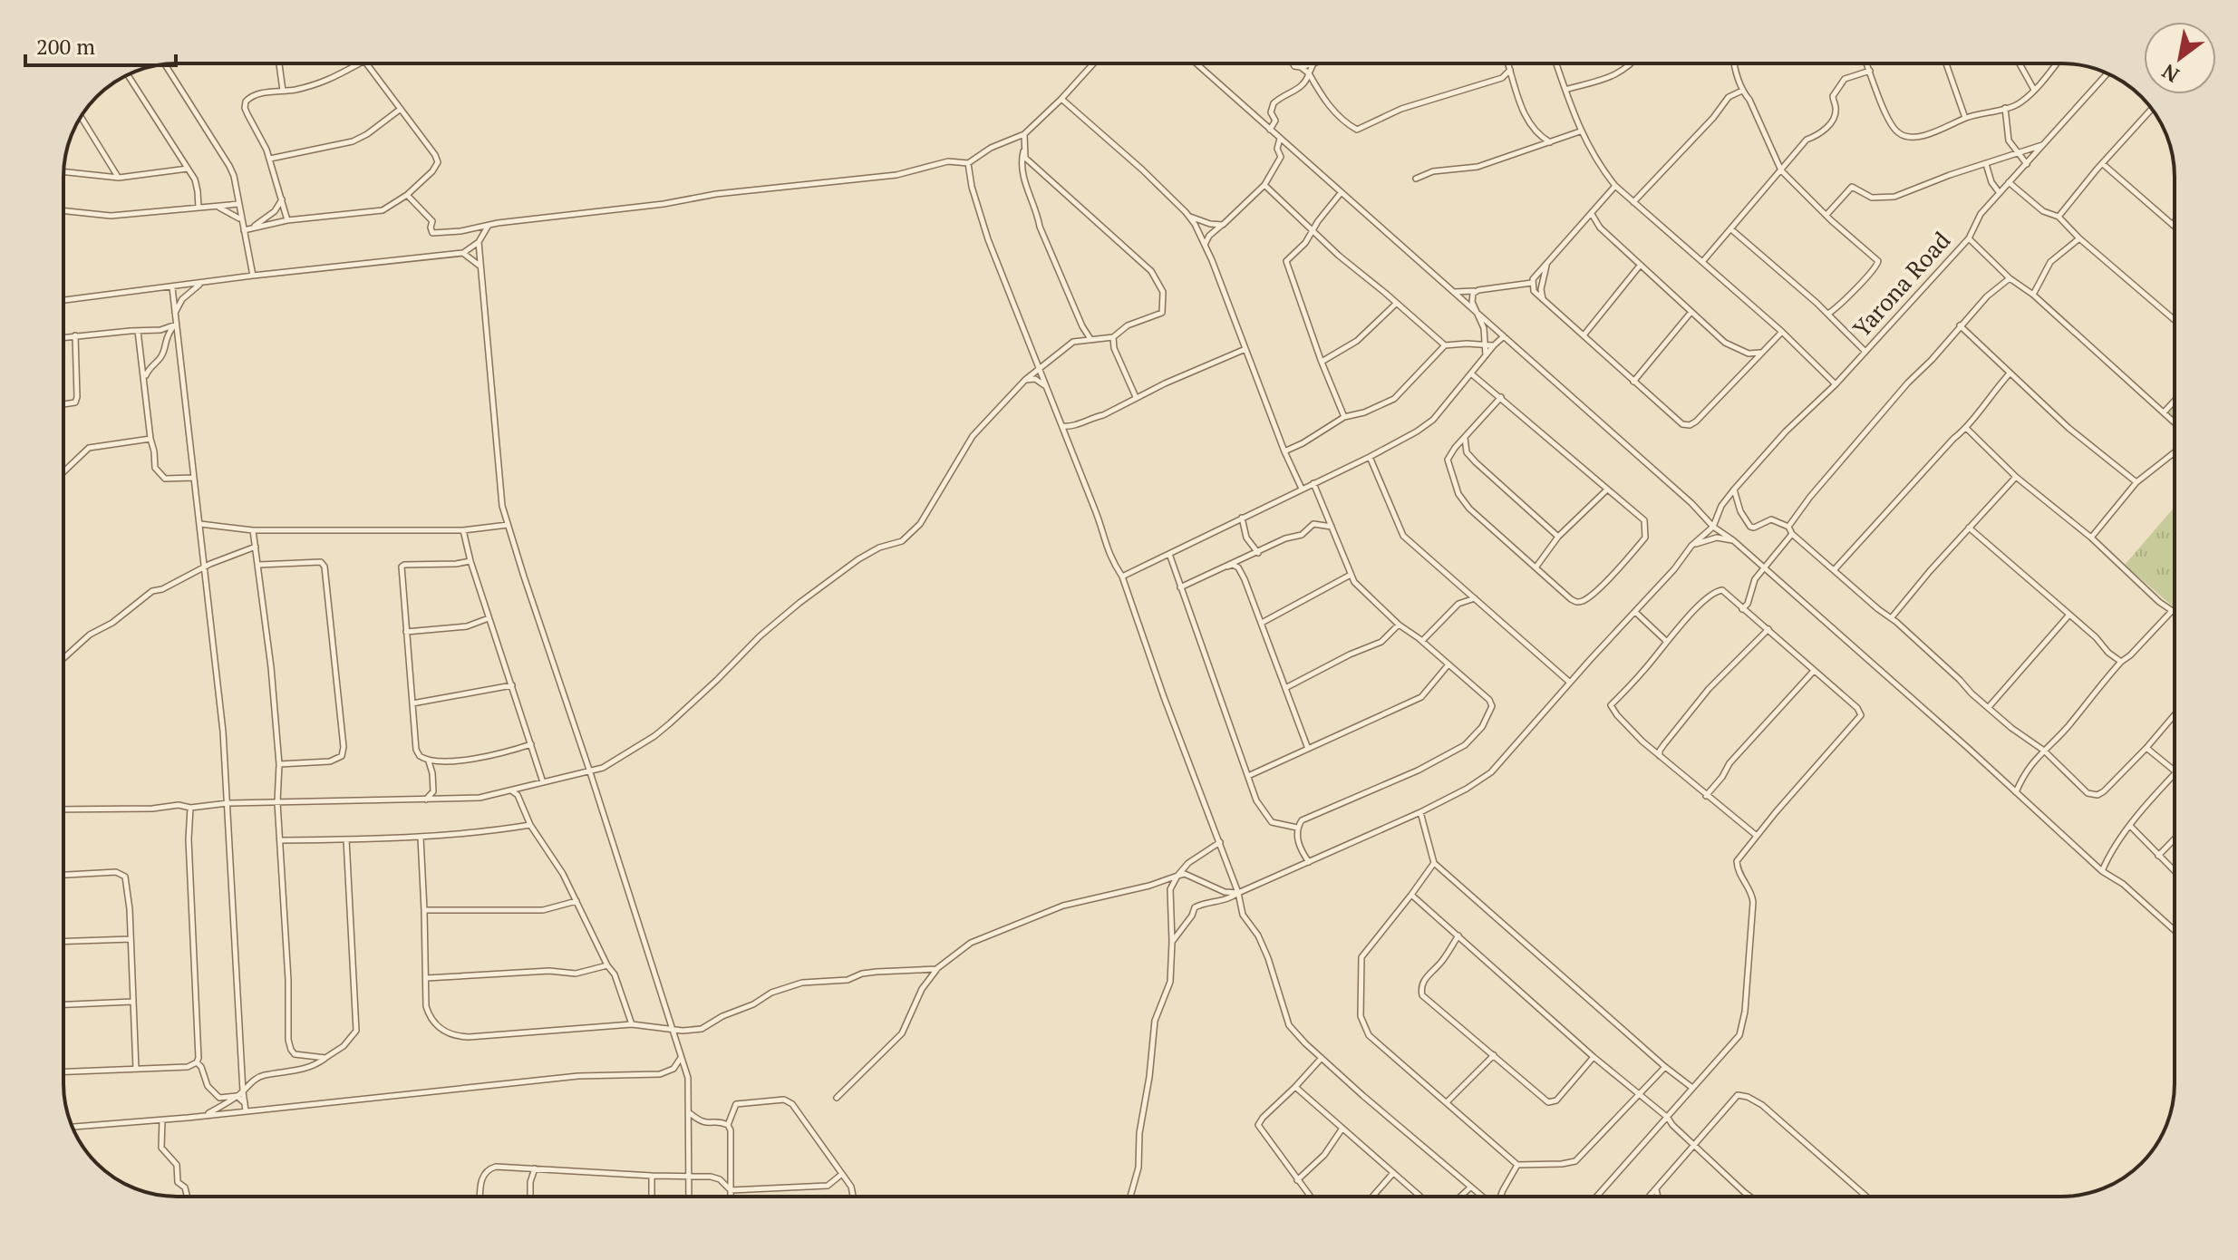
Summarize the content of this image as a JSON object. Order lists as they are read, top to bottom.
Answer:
{
  "streets": {
    "street": ["Yarona Road"]
  },
  "scale_bar": "200 m",
  "north": "bottom left"
}
